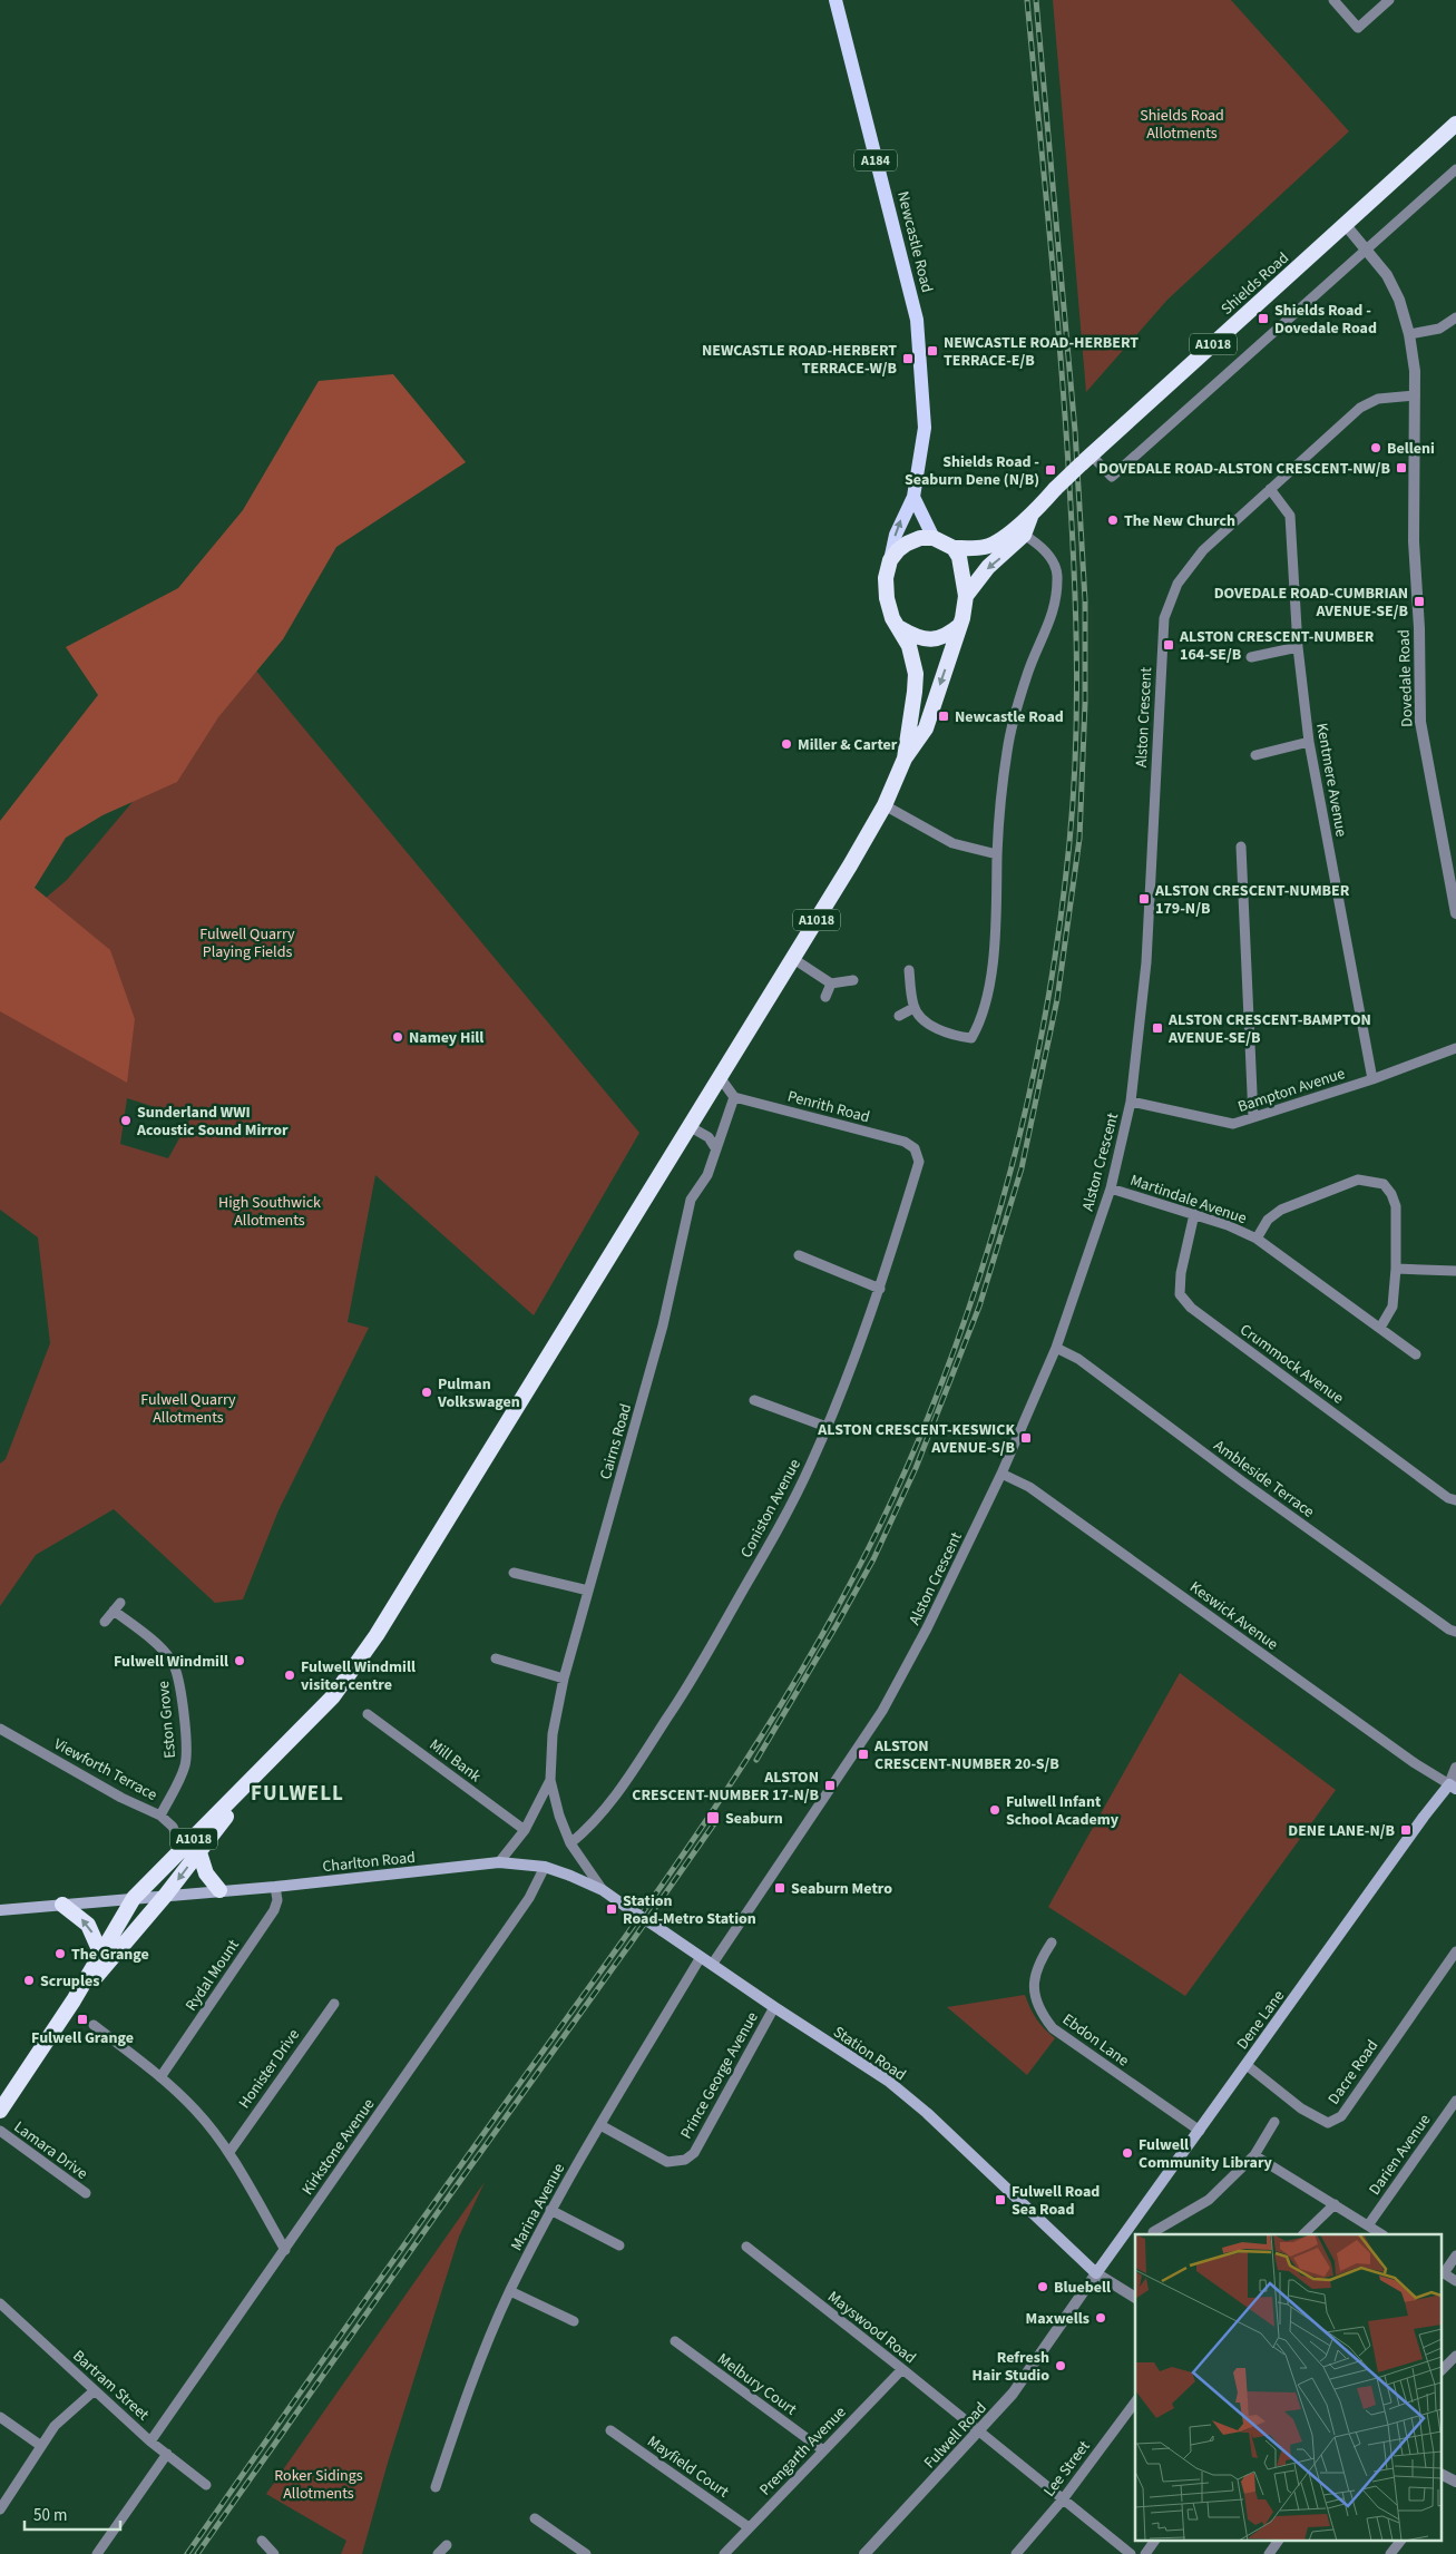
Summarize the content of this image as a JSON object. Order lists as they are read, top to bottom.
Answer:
{
  "streets": {
    "highway": ["Shields Road", "A1018"],
    "main road": [
      "A184",
      "Newcastle Road",
      "Charlton Road",
      "Dene Lane",
      "Station Road"
    ],
    "street": [
      "Dovedale Road",
      "Alston Crescent",
      "Kentmere Avenue",
      "Bampton Avenue",
      "Penrith Road",
      "Martindale Avenue",
      "Crummock Avenue",
      "Cairns Road",
      "Ambleside Terrace",
      "Coniston Avenue",
      "Keswick Avenue",
      "Eston Grove",
      "Mill Bank",
      "Viewforth Terrace",
      "Rydal Mount",
      "Ebdon Lane",
      "Honister Drive",
      "Dacre Road",
      "Prince George Avenue",
      "Kirkstone Avenue",
      "Lamara Drive",
      "Darien Avenue",
      "Marina Avenue",
      "Mayswood Road",
      "Melbury Court",
      "Bartram Street",
      "Fulwell Road",
      "Prengarth Avenue",
      "Mayfield Court",
      "Lee Street"
    ]
  },
  "crossings": [
    ["A184", "Newcastle Road"],
    ["A184", "A1018"],
    ["Shields Road", "A1018"],
    ["Shields Road", "Dovedale Road"],
    ["A1018", "Viewforth Terrace"],
    ["A1018", "Charlton Road"],
    ["Dovedale Road", "Alston Crescent"],
    ["Alston Crescent", "Kentmere Avenue"],
    ["Alston Crescent", "Bampton Avenue"],
    ["Alston Crescent", "Martindale Avenue"],
    ["Alston Crescent", "Ambleside Terrace"],
    ["Alston Crescent", "Keswick Avenue"],
    ["Alston Crescent", "Station Road"],
    ["Kentmere Avenue", "Bampton Avenue"],
    ["Penrith Road", "Cairns Road"],
    ["Penrith Road", "Coniston Avenue"],
    ["Martindale Avenue", "Crummock Avenue"],
    ["Cairns Road", "Coniston Avenue"],
    ["Cairns Road", "Mill Bank"],
    ["Cairns Road", "Charlton Road"],
    ["Cairns Road", "Station Road"],
    ["Keswick Avenue", "Dene Lane"],
    ["Eston Grove", "Viewforth Terrace"],
    ["Charlton Road", "Rydal Mount"],
    ["Charlton Road", "Station Road"],
    ["Charlton Road", "Kirkstone Avenue"],
    ["Dene Lane", "Ebdon Lane"],
    ["Dene Lane", "Station Road"],
    ["Dene Lane", "Dacre Road"],
    ["Dene Lane", "Fulwell Road"],
    ["Station Road", "Prince George Avenue"],
    ["Station Road", "Marina Avenue"],
    ["Station Road", "Fulwell Road"],
    ["Prince George Avenue", "Marina Avenue"],
    ["Kirkstone Avenue", "Bartram Street"],
    ["Mayswood Road", "Fulwell Road"],
    ["Mayswood Road", "Prengarth Avenue"],
    ["Mayswood Road", "Lee Street"],
    ["Melbury Court", "Prengarth Avenue"],
    ["Prengarth Avenue", "Mayfield Court"]
  ],
  "districts": ["FULWELL"],
  "parks": [
    "Shields Road Allotments",
    "Fulwell Quarry Playing Fields",
    "High Southwick Allotments",
    "Fulwell Quarry Allotments",
    "Roker Sidings Allotments"
  ],
  "places": {
    "transit": [
      "Shields Road - Dovedale Road",
      "NEWCASTLE ROAD-HERBERT TERRACE-E/B",
      "NEWCASTLE ROAD-HERBERT TERRACE-W/B",
      "DOVEDALE ROAD-ALSTON CRESCENT-NW/B",
      "Shields Road - Seaburn Dene (N/B)",
      "DOVEDALE ROAD-CUMBRIAN AVENUE-SE/B",
      "ALSTON CRESCENT-NUMBER 164-SE/B",
      "Newcastle Road",
      "ALSTON CRESCENT-NUMBER 179-N/B",
      "ALSTON CRESCENT-BAMPTON AVENUE-SE/B",
      "ALSTON CRESCENT-KESWICK AVENUE-S/B",
      "ALSTON CRESCENT-NUMBER 20-S/B",
      "ALSTON CRESCENT-NUMBER 17-N/B",
      "Seaburn",
      "DENE LANE-N/B",
      "Seaburn Metro",
      "Station Road-Metro Station",
      "Fulwell Grange",
      "Fulwell Road Sea Road"
    ],
    "other": [
      "Belleni",
      "The New Church",
      "Miller & Carter",
      "Namey Hill",
      "Sunderland WWI Acoustic Sound Mirror",
      "Pulman Volkswagen",
      "Fulwell Windmill",
      "Fulwell Windmill visitor centre",
      "Fulwell Infant School Academy",
      "The Grange",
      "Scruples",
      "Fulwell Community Library",
      "Bluebell",
      "Maxwells",
      "Refresh Hair Studio"
    ]
  },
  "scale_bar": "50 m"
}
